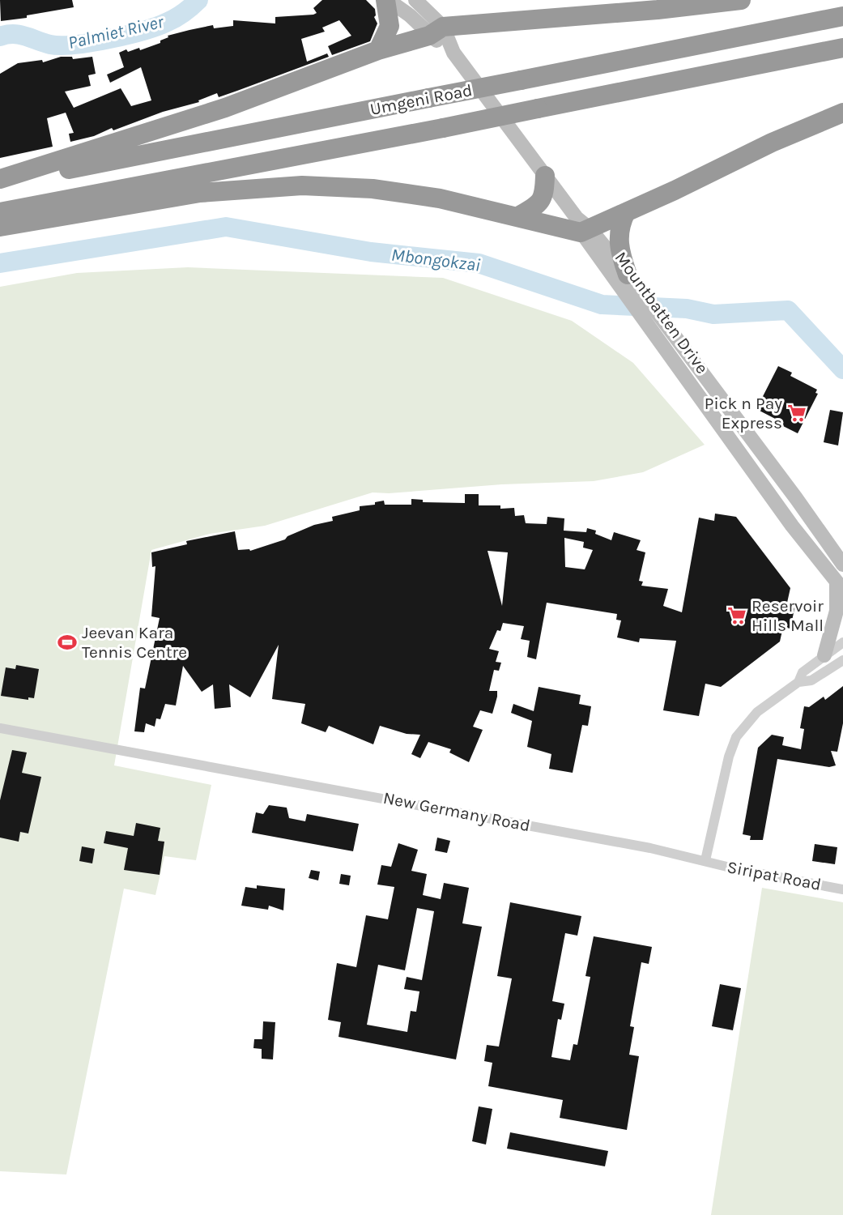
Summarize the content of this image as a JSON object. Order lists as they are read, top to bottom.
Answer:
{
  "streets": {
    "highway": ["Umgeni Road"],
    "main road": ["Mountbatten Drive"],
    "street": ["New Germany Road", "Siripat Road"]
  },
  "crossings": [
    ["New Germany Road", "Siripat Road"]
  ],
  "water": ["Palmiet River", "Mbongokzai"],
  "places": {
    "supermarket": ["Pick n Pay Express", "Reservoir Hills Mall"],
    "sports": ["Jeevan Kara Tennis Centre"]
  }
}
